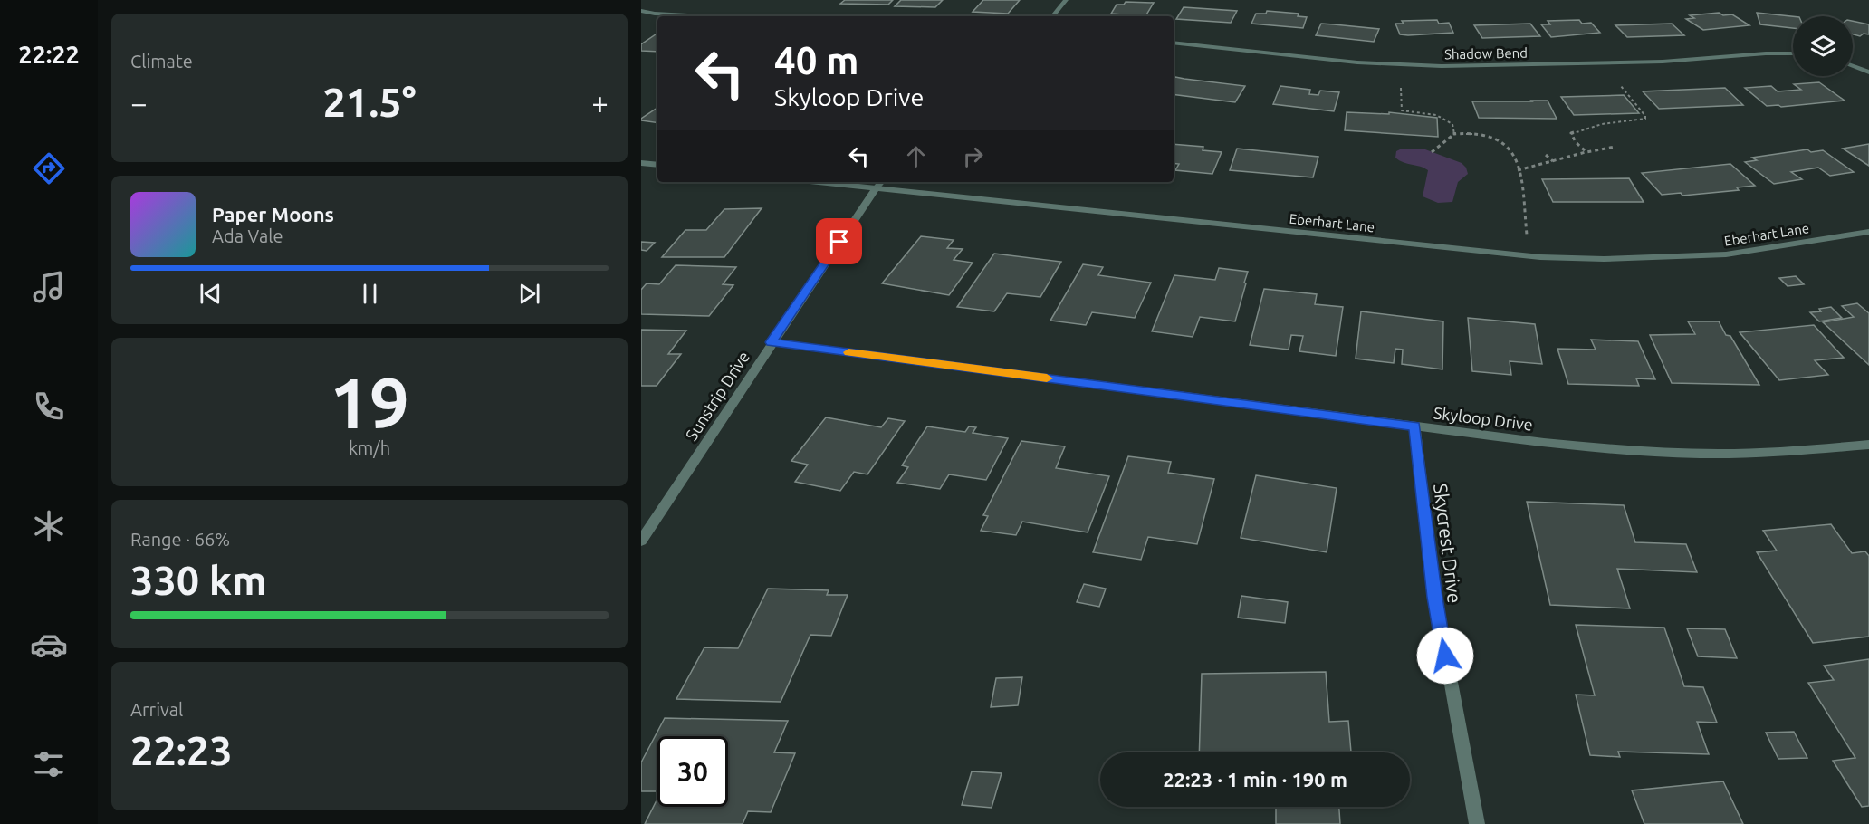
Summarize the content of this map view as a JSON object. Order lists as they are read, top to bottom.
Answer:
{
  "streets": {
    "street": [
      "Shadow Bend",
      "Eberhart Lane",
      "Sunstrip Drive",
      "Skyloop Drive",
      "Skycrest Drive"
    ]
  },
  "crossings": [
    ["Eberhart Lane", "Sunstrip Drive"],
    ["Sunstrip Drive", "Skyloop Drive"],
    ["Skyloop Drive", "Skycrest Drive"]
  ],
  "page": {
    "tabs": "22:22",
    "tile": [
      "Climate",
      ["19", "km/h"],
      ["Range · 66%", "330 km"],
      ["Arrival", "22:23"]
    ],
    "turn": ["40 m", "Skyloop Drive"],
    "heat": ["−", "21.5°", "+"],
    "song": ["Paper Moons", "Ada Vale"],
    "limit": "30",
    "trip": "22:23 · 1 min · 190 m"
  }
}
